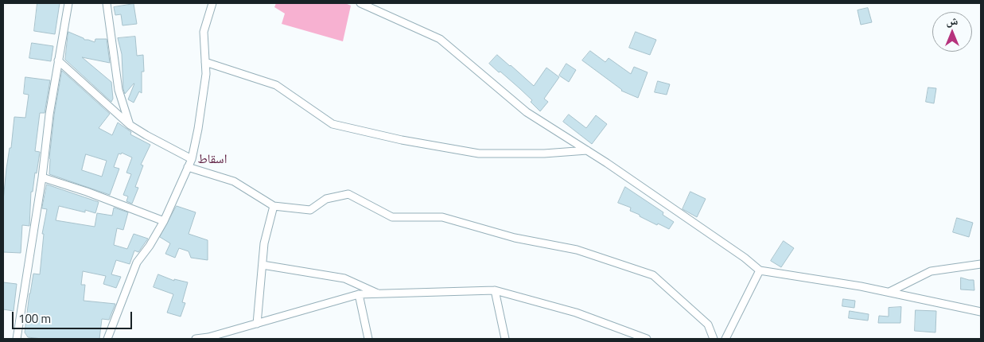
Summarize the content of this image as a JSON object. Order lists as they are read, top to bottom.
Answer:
{
  "districts": ["اسقاط"],
  "scale_bar": "100 m",
  "north": "top"
}
